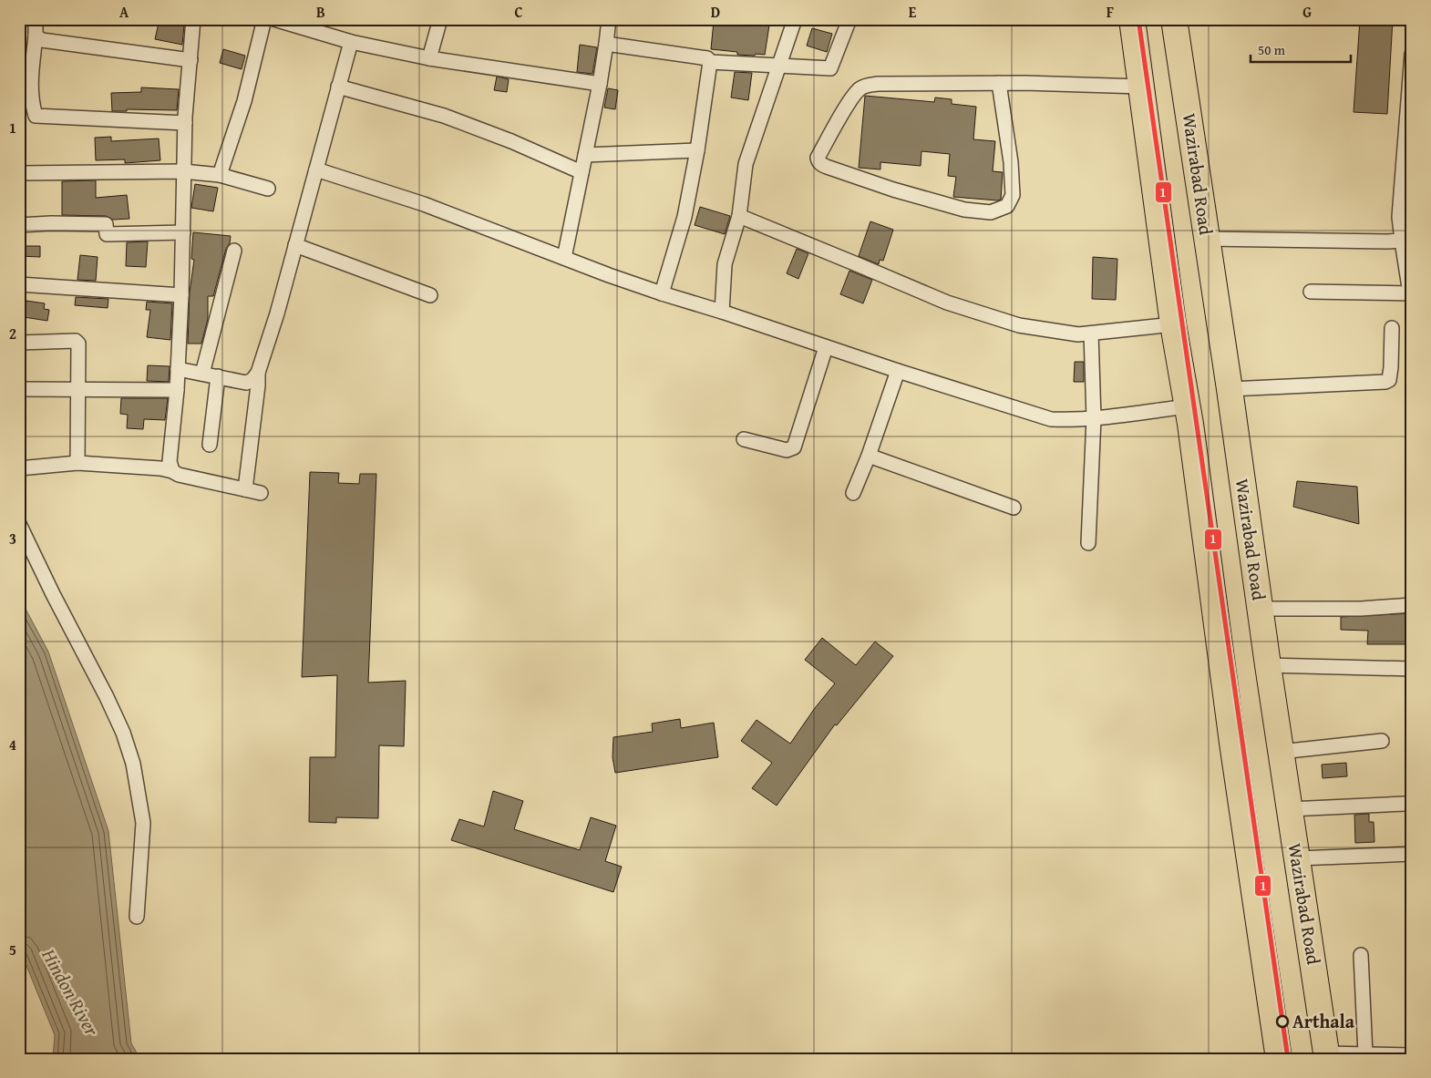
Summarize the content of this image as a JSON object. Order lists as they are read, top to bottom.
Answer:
{
  "streets": {
    "highway": ["Wazirabad Road"]
  },
  "water": ["Hindon River"],
  "places": ["Arthala"],
  "lines": ["transit line 1"],
  "scale_bar": "50 m",
  "grid": {
    "columns": [
      "A",
      "B",
      "C",
      "D",
      "E",
      "F",
      "G"
    ],
    "rows": [
      "1",
      "2",
      "3",
      "4",
      "5"
    ]
  }
}
